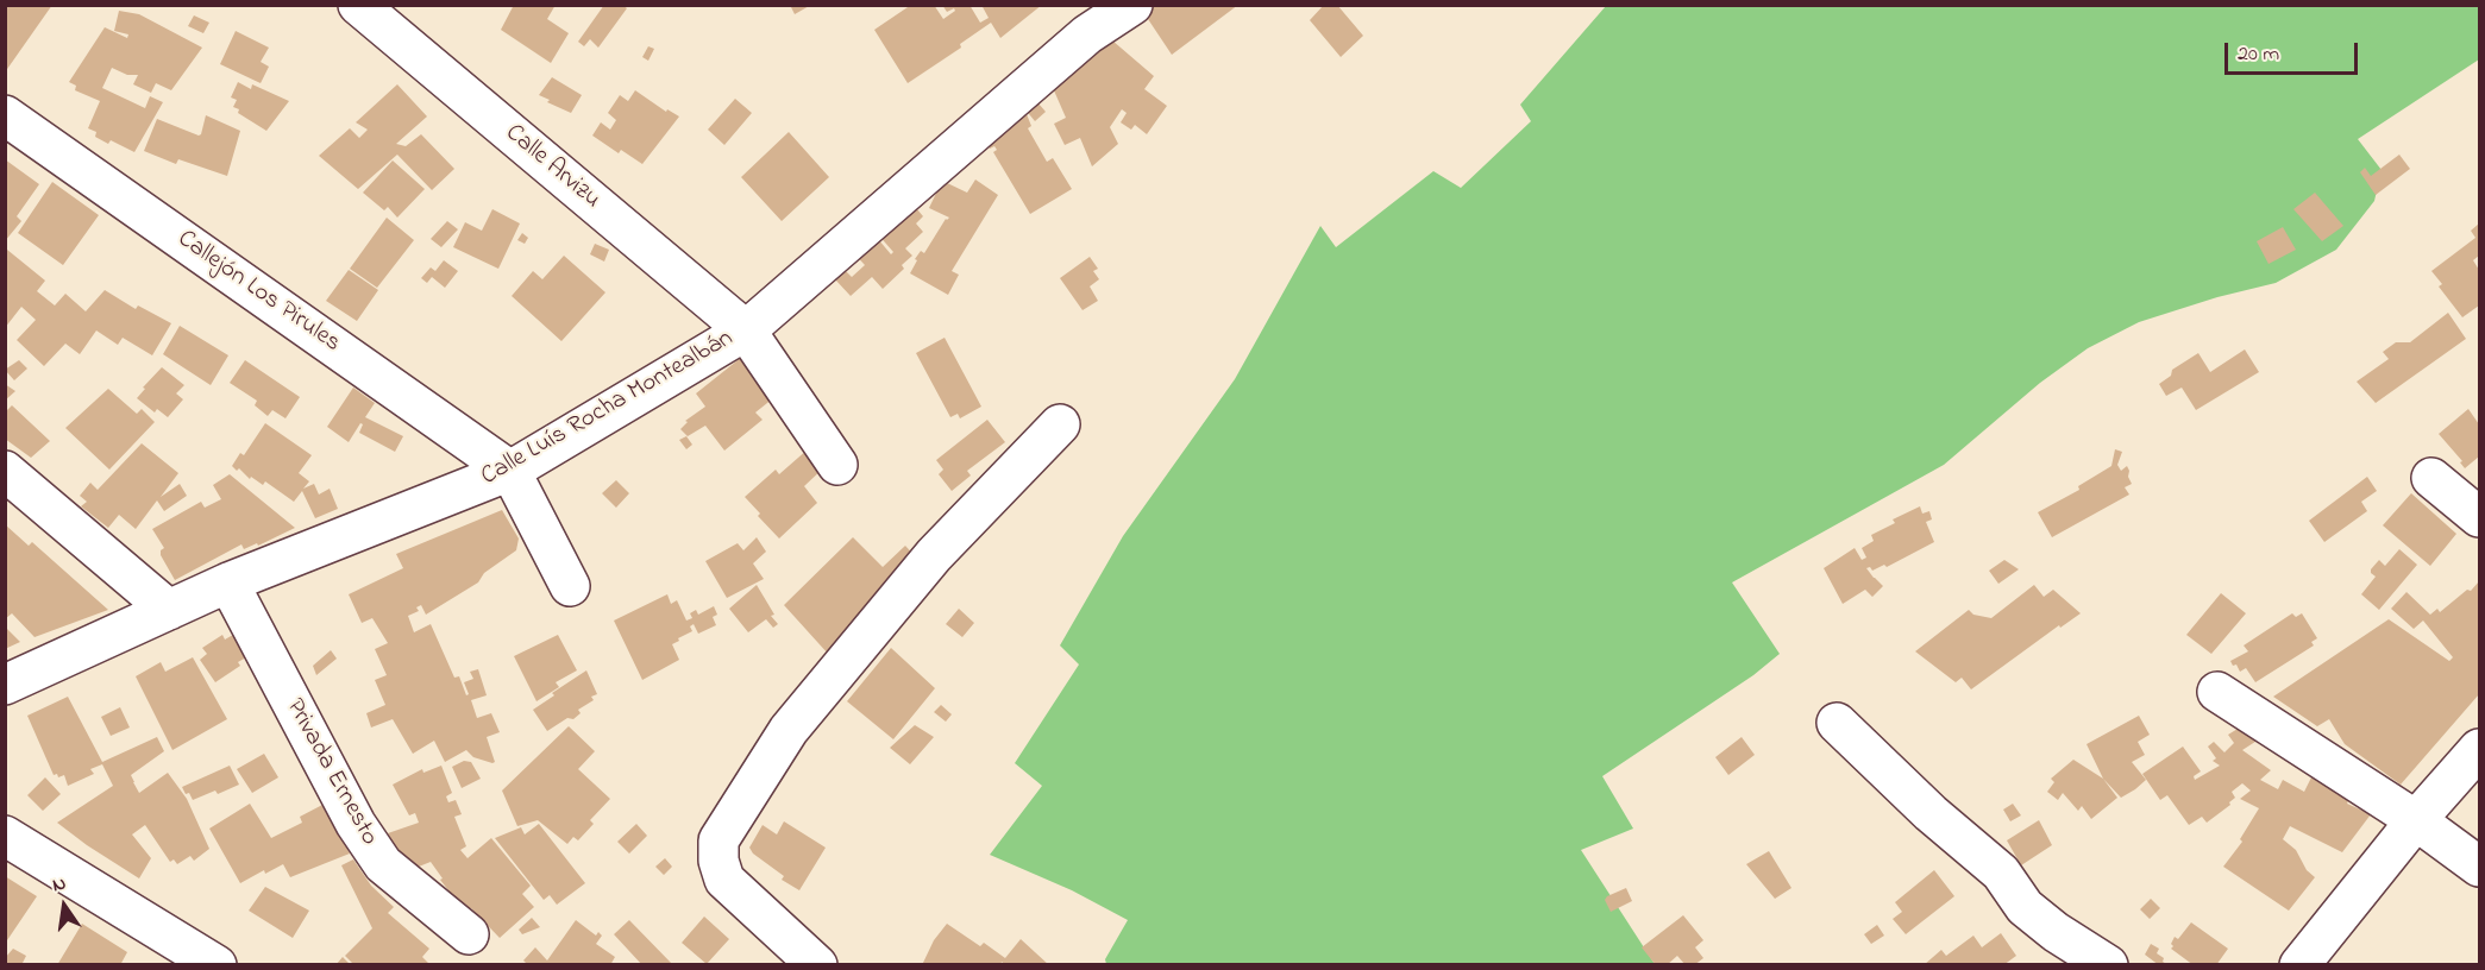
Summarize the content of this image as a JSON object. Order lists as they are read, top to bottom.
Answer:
{
  "streets": {
    "street": [
      "Calle Arvizu",
      "Callejón Los Pirules",
      "Calle Luís Rocha Montealbán",
      "Privada Ernesto"
    ]
  },
  "crossings": [
    ["Calle Arvizu", "Calle Luís Rocha Montealbán"],
    ["Callejón Los Pirules", "Calle Luís Rocha Montealbán"],
    ["Calle Luís Rocha Montealbán", "Privada Ernesto"]
  ],
  "scale_bar": "20 m",
  "north": "top"
}
